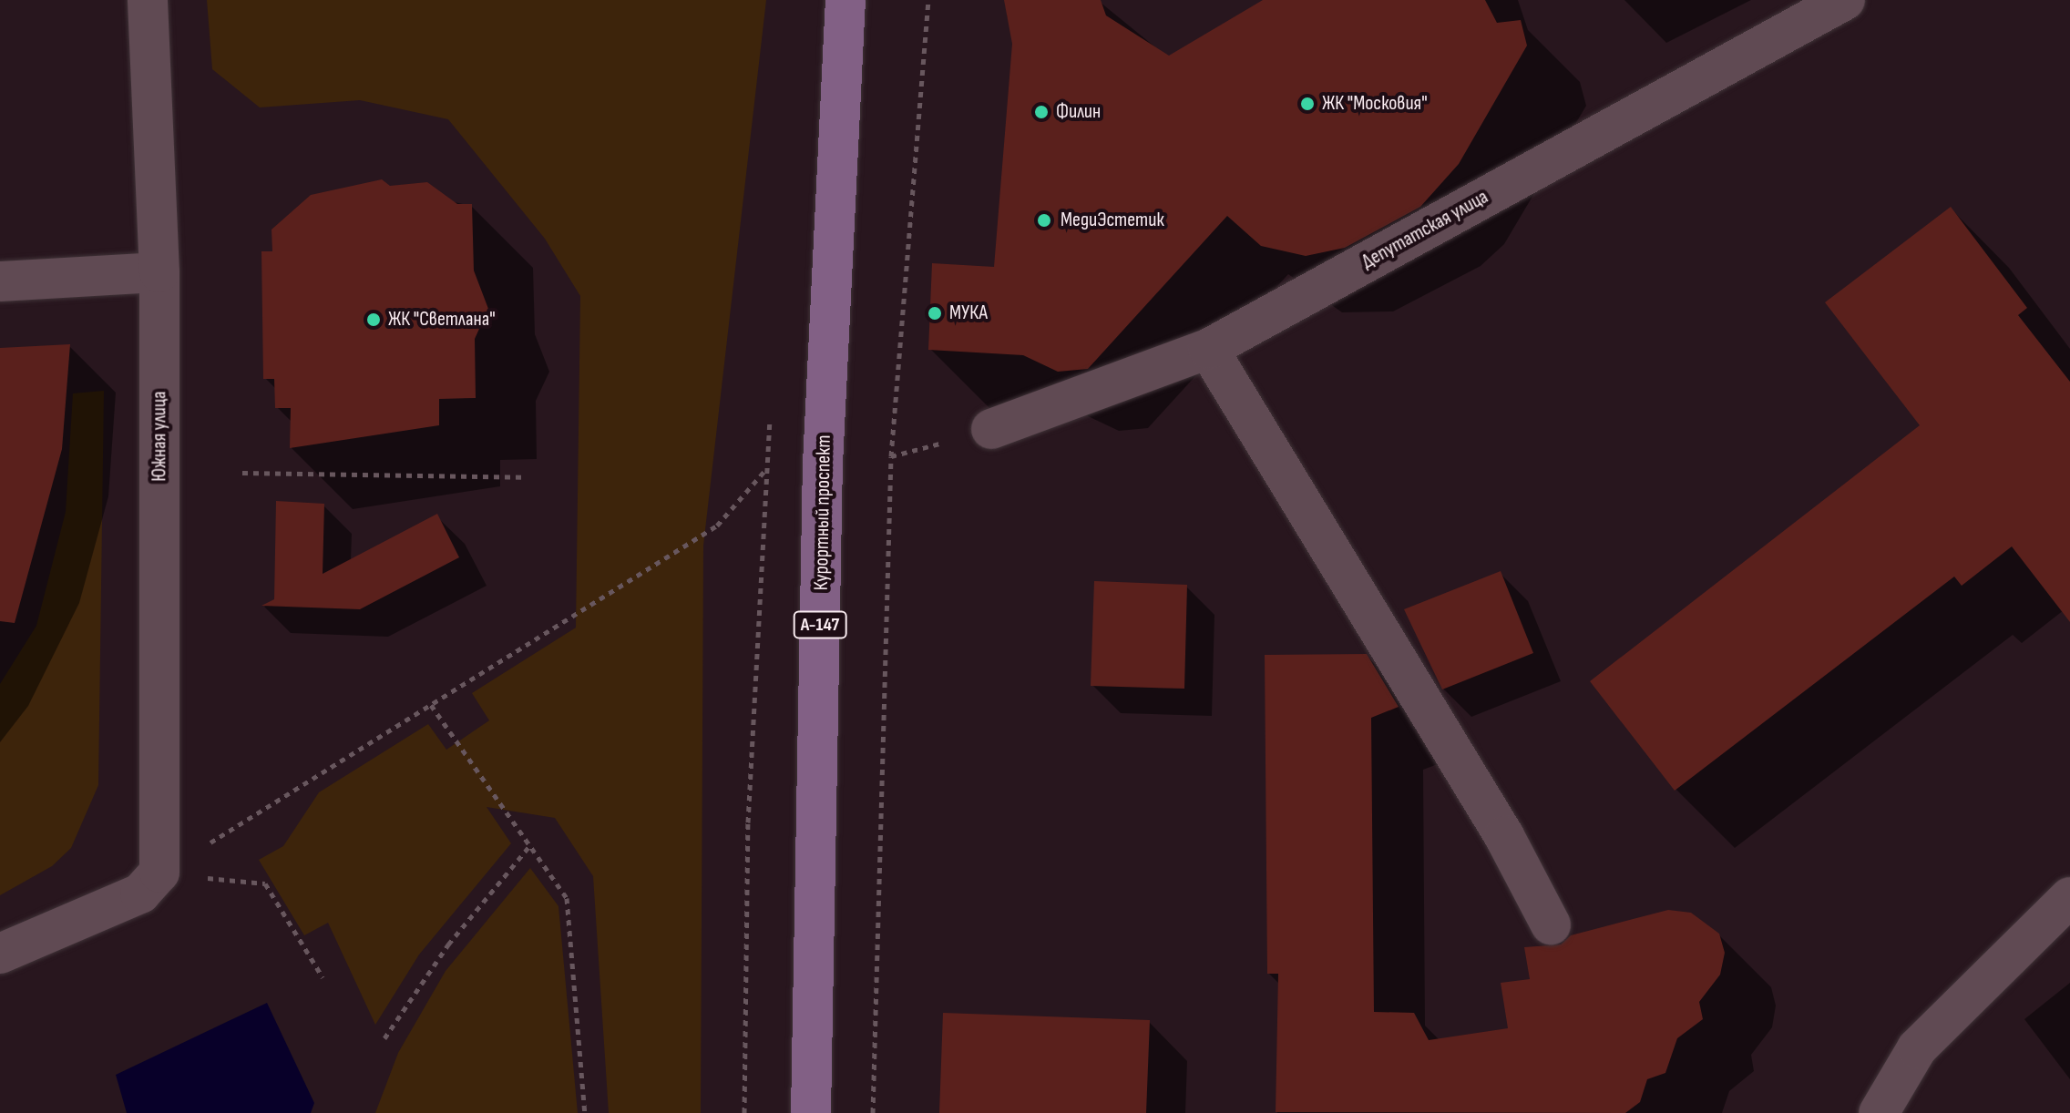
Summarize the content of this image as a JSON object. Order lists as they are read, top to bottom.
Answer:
{
  "streets": {
    "main road": ["Курортный проспект", "А-147"],
    "street": ["Депутатская улица", "Южная улица"]
  },
  "places": [
    "ЖК \"Московия\"",
    "Филин",
    "МедиЭстетик",
    "МУКА",
    "ЖК \"Светлана\""
  ]
}
